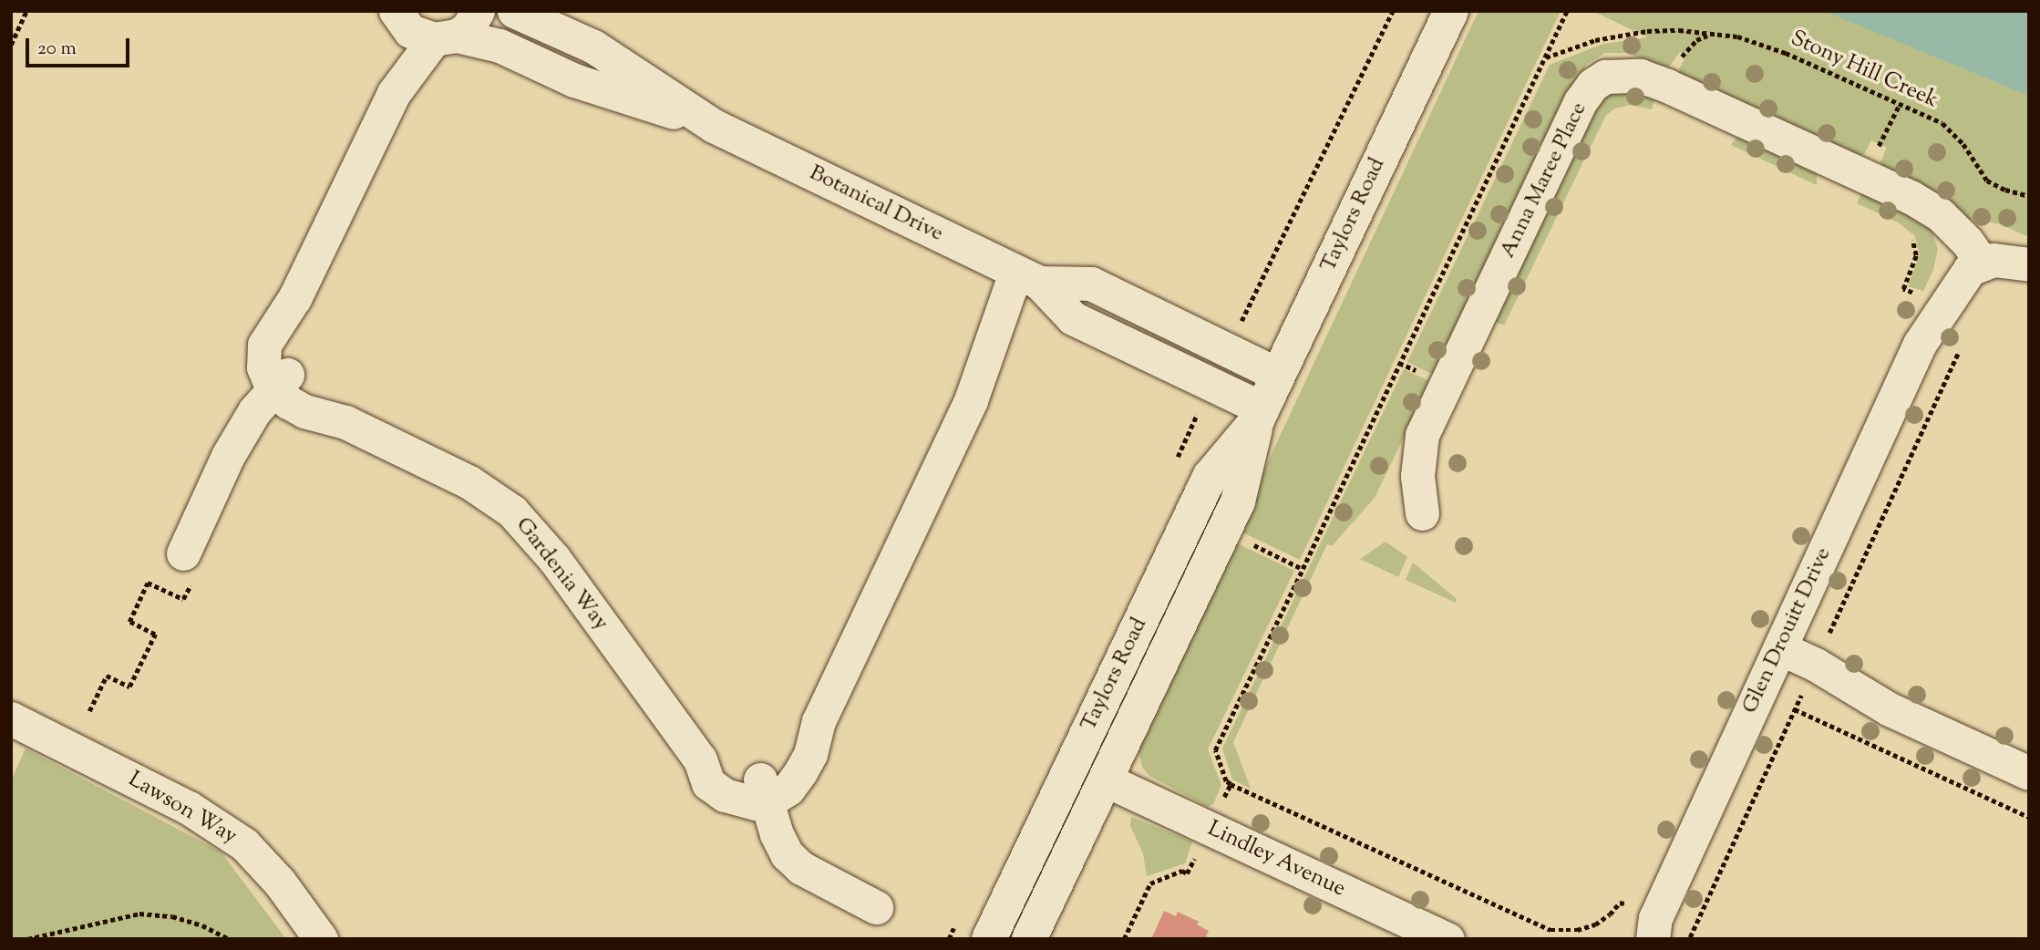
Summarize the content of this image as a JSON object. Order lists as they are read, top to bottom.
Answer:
{
  "streets": {
    "street": [
      "Anna Maree Place",
      "Botanical Drive",
      "Taylors Road",
      "Gardenia Way",
      "Glen Drouitt Drive",
      "Lawson Way",
      "Lindley Avenue"
    ],
    "path": ["Stony Hill Creek"]
  },
  "crossings": [
    ["Anna Maree Place", "Glen Drouitt Drive"],
    ["Botanical Drive", "Taylors Road"],
    ["Botanical Drive", "Gardenia Way"],
    ["Taylors Road", "Lindley Avenue"]
  ],
  "scale_bar": "20 m"
}
